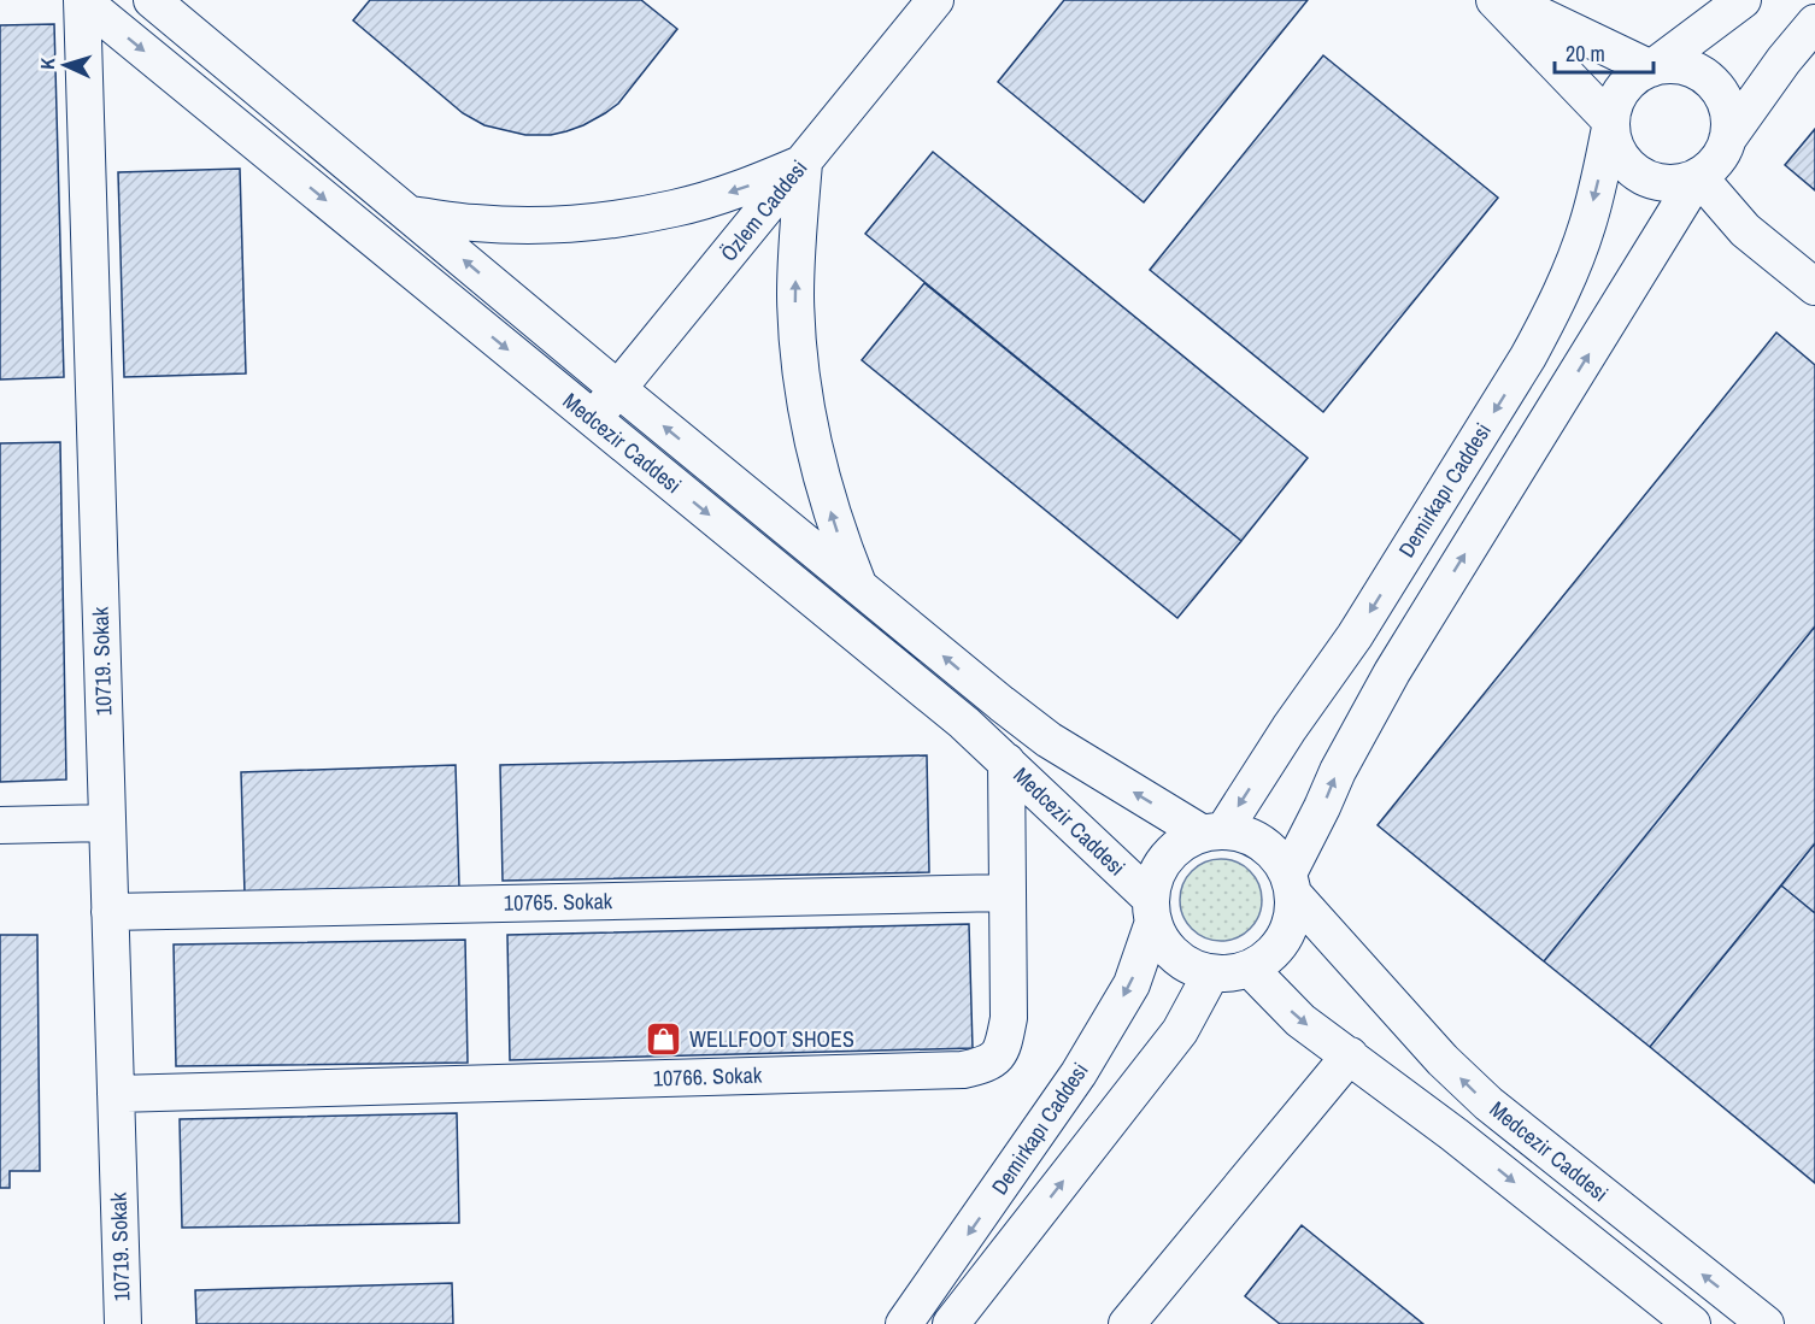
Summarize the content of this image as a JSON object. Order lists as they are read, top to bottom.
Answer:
{
  "streets": {
    "street": [
      "Özlem Caddesi",
      "Medcezir Caddesi",
      "Demirkapı Caddesi",
      "10719. Sokak",
      "10765. Sokak",
      "10766. Sokak"
    ]
  },
  "crossings": [
    ["Özlem Caddesi", "Medcezir Caddesi"],
    ["Medcezir Caddesi", "Demirkapı Caddesi"],
    ["Medcezir Caddesi", "10719. Sokak"],
    ["Medcezir Caddesi", "10766. Sokak"],
    ["10719. Sokak", "10765. Sokak"],
    ["10719. Sokak", "10766. Sokak"],
    ["10765. Sokak", "10766. Sokak"]
  ],
  "places": {
    "shop": ["WELLFOOT SHOES"]
  },
  "scale_bar": "20 m",
  "north": "left"
}
